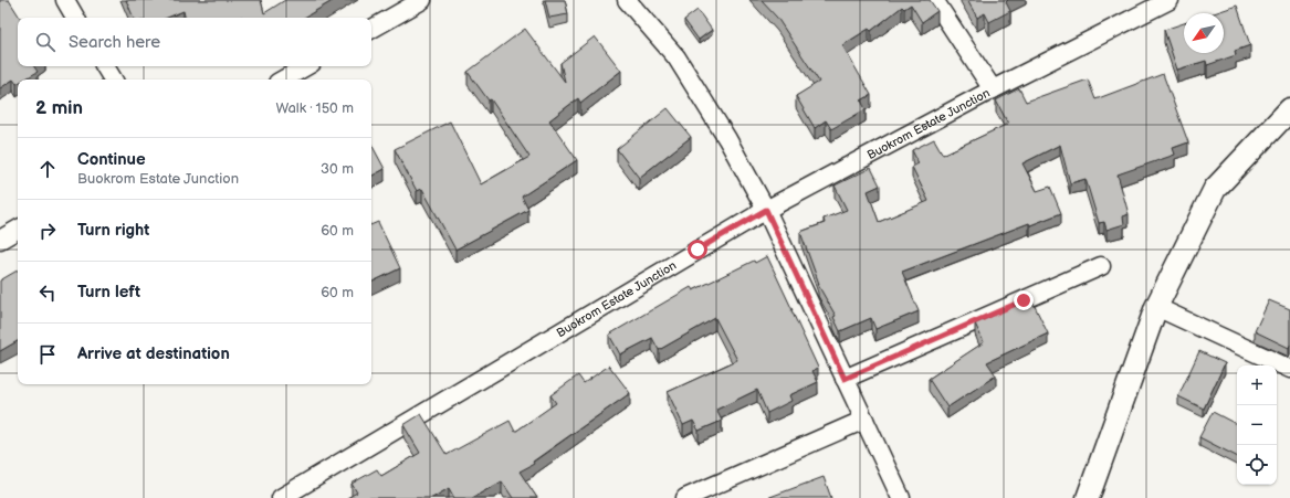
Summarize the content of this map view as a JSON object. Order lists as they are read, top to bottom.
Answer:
{
  "streets": {
    "street": ["Buokrom Estate Junction"]
  },
  "north": "bottom left",
  "page": {
    "search": "Search here",
    "heading": ["2 min", "Walk · 150 m"],
    "list": [
      ["Continue", "Buokrom Estate Junction", "30 m"],
      ["Turn right", "60 m"],
      ["Turn left", "60 m"],
      "Arrive at destination"
    ],
    "map_buttons": ["+", "−"]
  }
}
